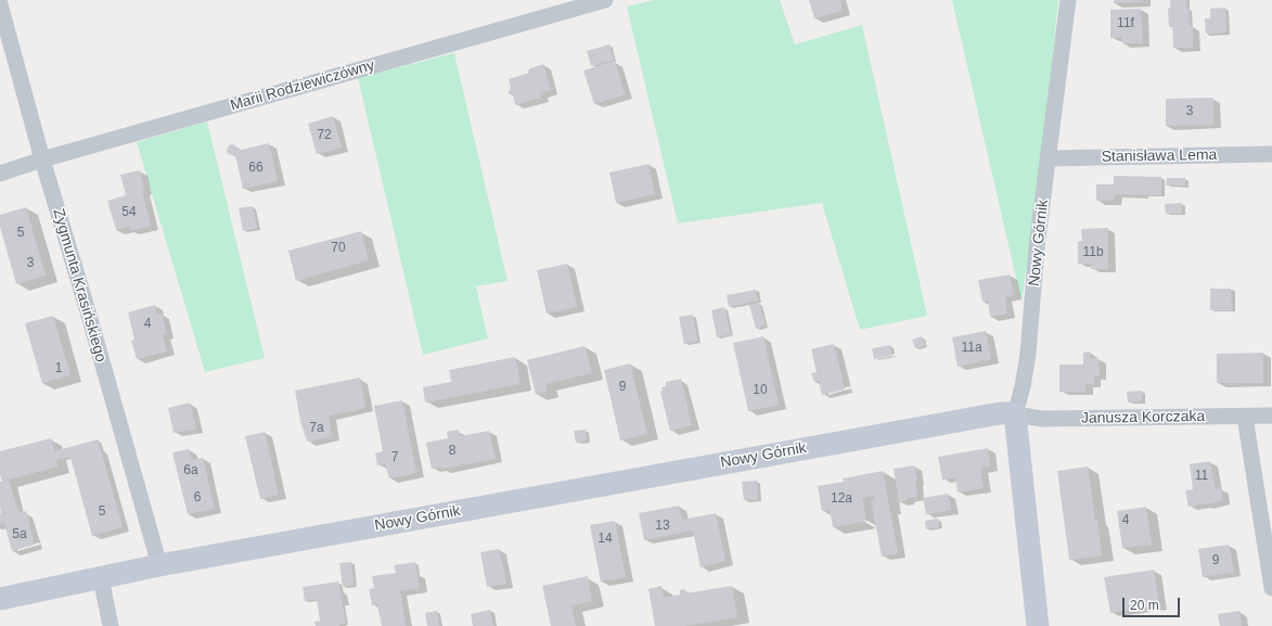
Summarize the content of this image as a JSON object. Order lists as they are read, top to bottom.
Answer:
{
  "streets": {
    "street": [
      "Marii Rodziewiczówny",
      "Stanisława Lema",
      "Nowy Górnik",
      "Zygmunta Krasińskiego",
      "Janusza Korczaka"
    ]
  },
  "crossings": [
    ["Marii Rodziewiczówny", "Zygmunta Krasińskiego"],
    ["Stanisława Lema", "Nowy Górnik"],
    ["Nowy Górnik", "Zygmunta Krasińskiego"],
    ["Nowy Górnik", "Janusza Korczaka"]
  ],
  "house_numbers": [
    "11f",
    "3",
    "72",
    "66",
    "54",
    "5",
    "70",
    "11b",
    "3",
    "4",
    "11a",
    "1",
    "9",
    "10",
    "7a",
    "8",
    "7",
    "6a",
    "11",
    "6",
    "12a",
    "5",
    "4",
    "13",
    "5a",
    "14",
    "9"
  ],
  "scale_bar": "20 m"
}
